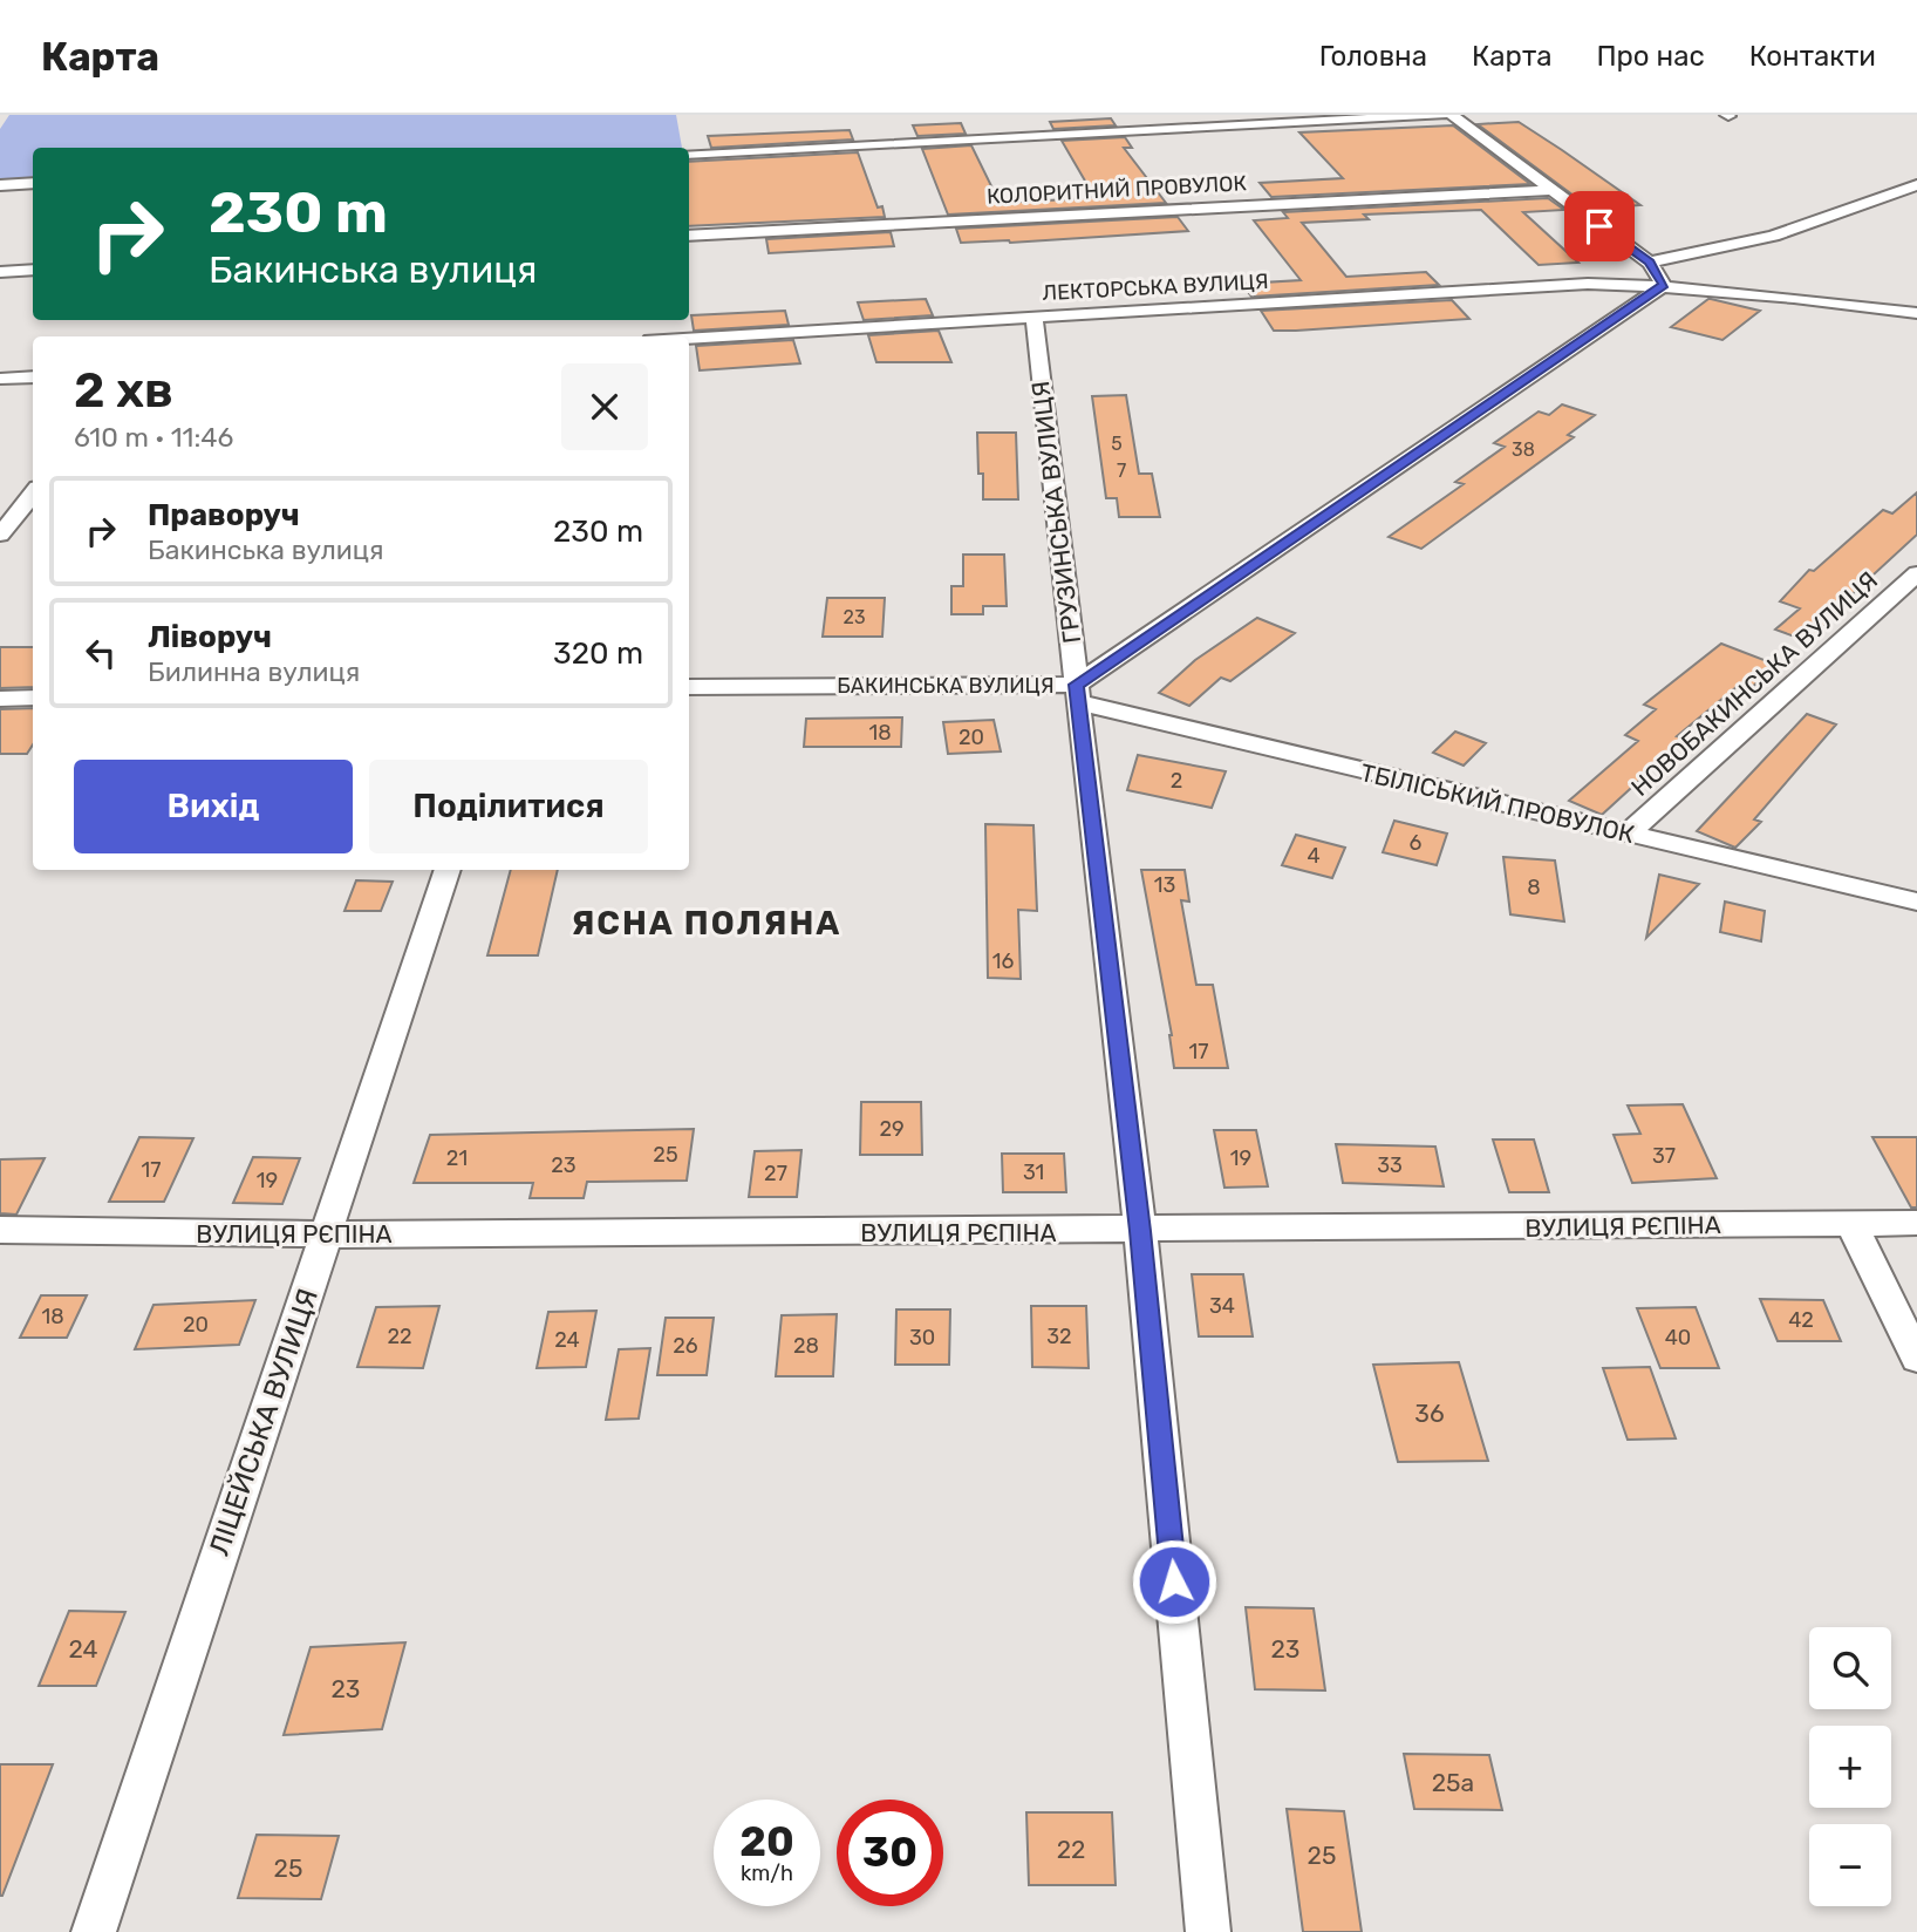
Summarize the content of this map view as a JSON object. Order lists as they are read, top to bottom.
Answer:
{
  "streets": {
    "street": [
      "КОЛОРИТНИЙ ПРОВУЛОК",
      "ЛЕКТОРСЬКА ВУЛИЦЯ",
      "ГРУЗИНСЬКА ВУЛИЦЯ",
      "НОВОБАКИНСЬКА ВУЛИЦЯ",
      "БАКИНСЬКА ВУЛИЦЯ",
      "ТБІЛІСЬКИЙ ПРОВУЛОК",
      "ВУЛИЦЯ РЄПІНА",
      "ЛІЦЕЙСЬКА ВУЛИЦЯ"
    ]
  },
  "crossings": [
    ["ЛЕКТОРСЬКА ВУЛИЦЯ", "ГРУЗИНСЬКА ВУЛИЦЯ"],
    ["ЛЕКТОРСЬКА ВУЛИЦЯ", "БАКИНСЬКА ВУЛИЦЯ"],
    ["ГРУЗИНСЬКА ВУЛИЦЯ", "БАКИНСЬКА ВУЛИЦЯ"],
    ["ГРУЗИНСЬКА ВУЛИЦЯ", "ТБІЛІСЬКИЙ ПРОВУЛОК"],
    ["ГРУЗИНСЬКА ВУЛИЦЯ", "ВУЛИЦЯ РЄПІНА"],
    ["НОВОБАКИНСЬКА ВУЛИЦЯ", "ТБІЛІСЬКИЙ ПРОВУЛОК"],
    ["БАКИНСЬКА ВУЛИЦЯ", "ТБІЛІСЬКИЙ ПРОВУЛОК"],
    ["ВУЛИЦЯ РЄПІНА", "ЛІЦЕЙСЬКА ВУЛИЦЯ"]
  ],
  "districts": ["ЯСНА ПОЛЯНА"],
  "house_numbers": [
    "5",
    "38",
    "7",
    "23",
    "18",
    "20",
    "2",
    "6",
    "4",
    "13",
    "8",
    "16",
    "17",
    "29",
    "25",
    "37",
    "21",
    "19",
    "23",
    "33",
    "17",
    "31",
    "27",
    "19",
    "34",
    "18",
    "42",
    "20",
    "22",
    "32",
    "30",
    "40",
    "24",
    "26",
    "28",
    "36",
    "24",
    "23",
    "23",
    "25а",
    "22",
    "25",
    "25"
  ],
  "page": {
    "header": "Карта",
    "nav": [
      "Головна",
      "Карта",
      "Про нас",
      "Контакти"
    ],
    "turn": ["230 m", "Бакинська вулиця"],
    "heading": ["2 хв", "610 m · 11:46"],
    "list": [
      {
        "name": "Праворуч",
        "note": "Бакинська вулиця",
        "value": "230 m"
      },
      {
        "name": "Ліворуч",
        "note": "Билинна вулиця",
        "value": "320 m"
      }
    ],
    "buttons": ["Вихід", "Поділитися"],
    "map_buttons": ["+", "−"],
    "speed": "20 km/h",
    "limit": "30"
  }
}
